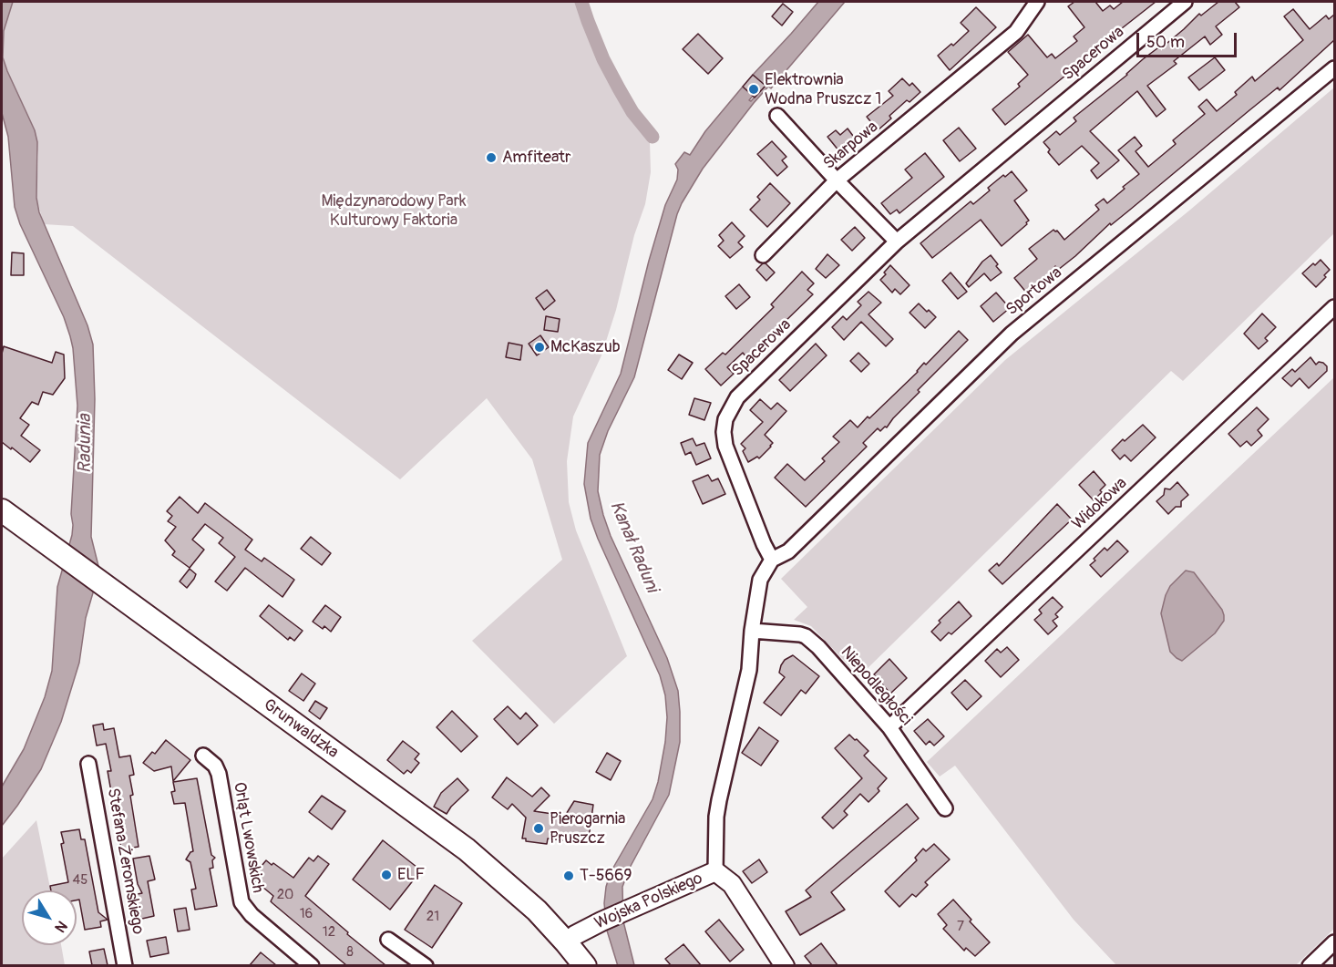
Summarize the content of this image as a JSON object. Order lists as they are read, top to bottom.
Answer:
{
  "streets": {
    "main road": ["Grunwaldzka"],
    "street": [
      "Spacerowa",
      "Skarpowa",
      "Sportowa",
      "Widokowa",
      "Niepodległości",
      "Orląt Lwowskich",
      "Stefana Żeromskiego",
      "Wojska Polskiego"
    ]
  },
  "crossings": [
    ["Spacerowa", "Sportowa"],
    ["Widokowa", "Niepodległości"],
    ["Grunwaldzka", "Wojska Polskiego"]
  ],
  "water": ["Radunia", "Kanał Raduni"],
  "parks": ["Międzynarodowy Park Kulturowy Faktoria"],
  "places": [
    "Elektrownia Wodna Pruszcz 1",
    "Amfiteatr",
    "McKaszub",
    "Pierogarnia Pruszcz",
    "ELF",
    "T-5669"
  ],
  "house_numbers": [
    "45",
    "20",
    "16",
    "21",
    "7",
    "12",
    "8"
  ],
  "scale_bar": "50 m",
  "north": "bottom right"
}
